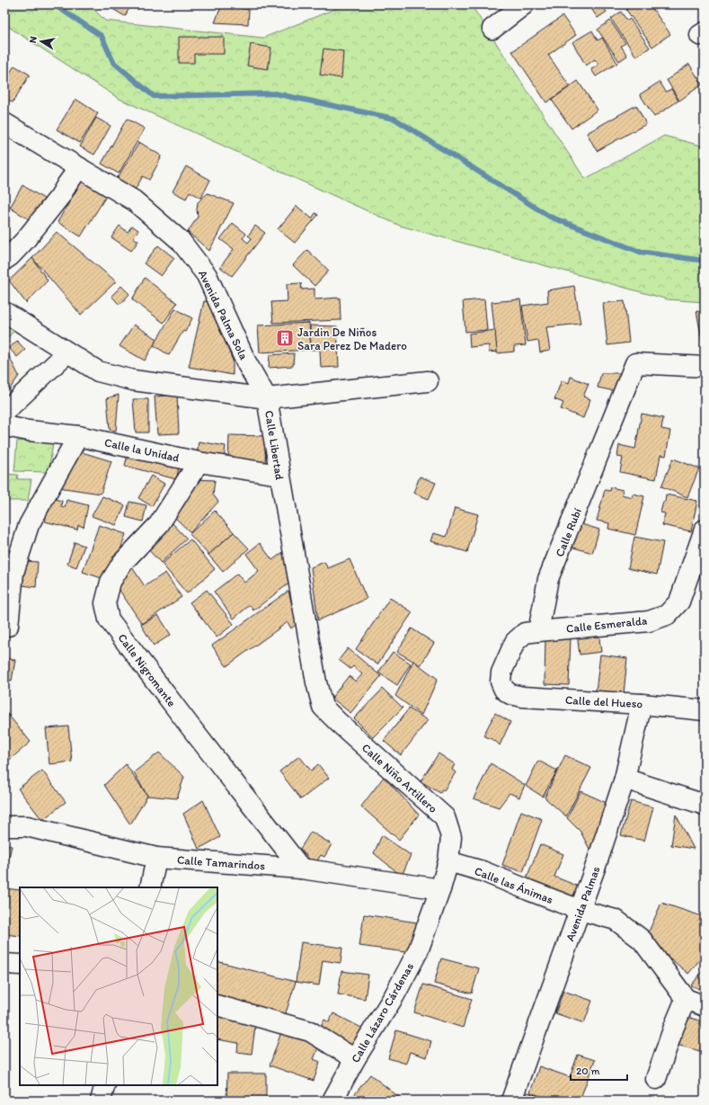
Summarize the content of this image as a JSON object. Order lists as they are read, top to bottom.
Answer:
{
  "streets": {
    "street": [
      "Avenida Palma Sola",
      "Calle Libertad",
      "Calle la Unidad",
      "Calle Rubí",
      "Calle Esmeralda",
      "Calle Nigromante",
      "Calle del Hueso",
      "Calle Niño Artillero",
      "Calle Tamarindos",
      "Calle las Ánimas",
      "Avenida Palmas",
      "Calle Lázaro Cárdenas"
    ]
  },
  "crossings": [
    ["Avenida Palma Sola", "Calle Libertad"],
    ["Calle Libertad", "Calle la Unidad"],
    ["Calle Libertad", "Calle Niño Artillero"],
    ["Calle la Unidad", "Calle Nigromante"],
    ["Calle Rubí", "Calle Esmeralda"],
    ["Calle Rubí", "Calle del Hueso"],
    ["Calle Esmeralda", "Calle del Hueso"],
    ["Calle Nigromante", "Calle Tamarindos"],
    ["Calle del Hueso", "Avenida Palmas"],
    ["Calle Niño Artillero", "Calle las Ánimas"],
    ["Calle Niño Artillero", "Calle Lázaro Cárdenas"],
    ["Calle Tamarindos", "Calle Lázaro Cárdenas"],
    ["Calle las Ánimas", "Avenida Palmas"],
    ["Calle las Ánimas", "Calle Lázaro Cárdenas"]
  ],
  "places": {
    "building": ["Jardin De Niños Sara Perez De Madero"]
  },
  "scale_bar": "20 m",
  "north": "left"
}
